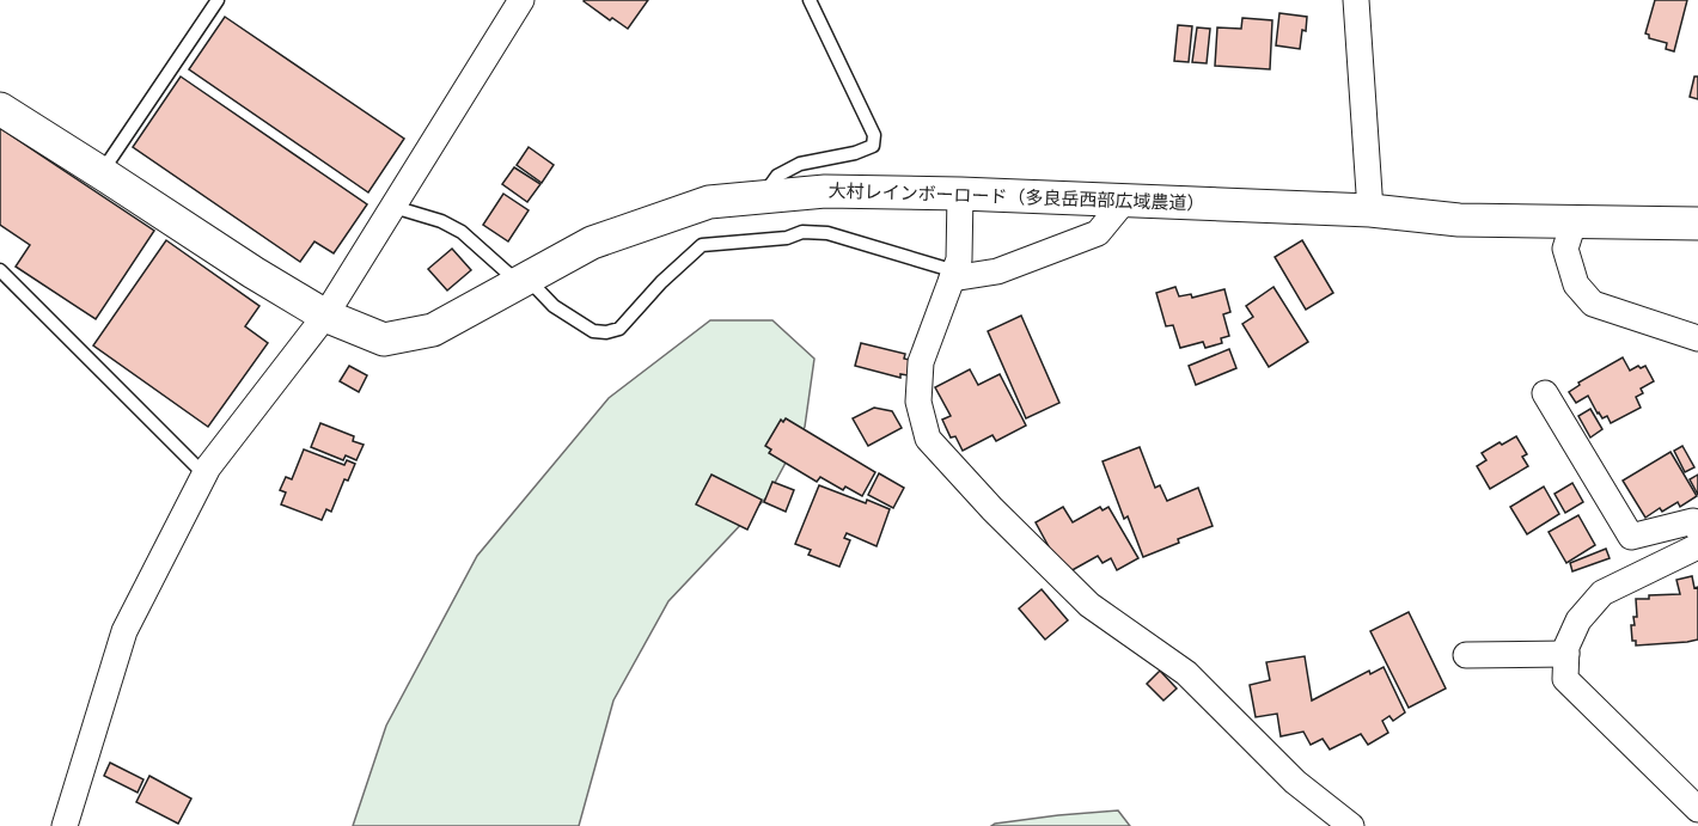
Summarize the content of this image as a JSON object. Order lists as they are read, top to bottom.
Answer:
{
  "streets": {
    "street": ["大村レインボーロード（多良岳西部広域農道）"]
  }
}
